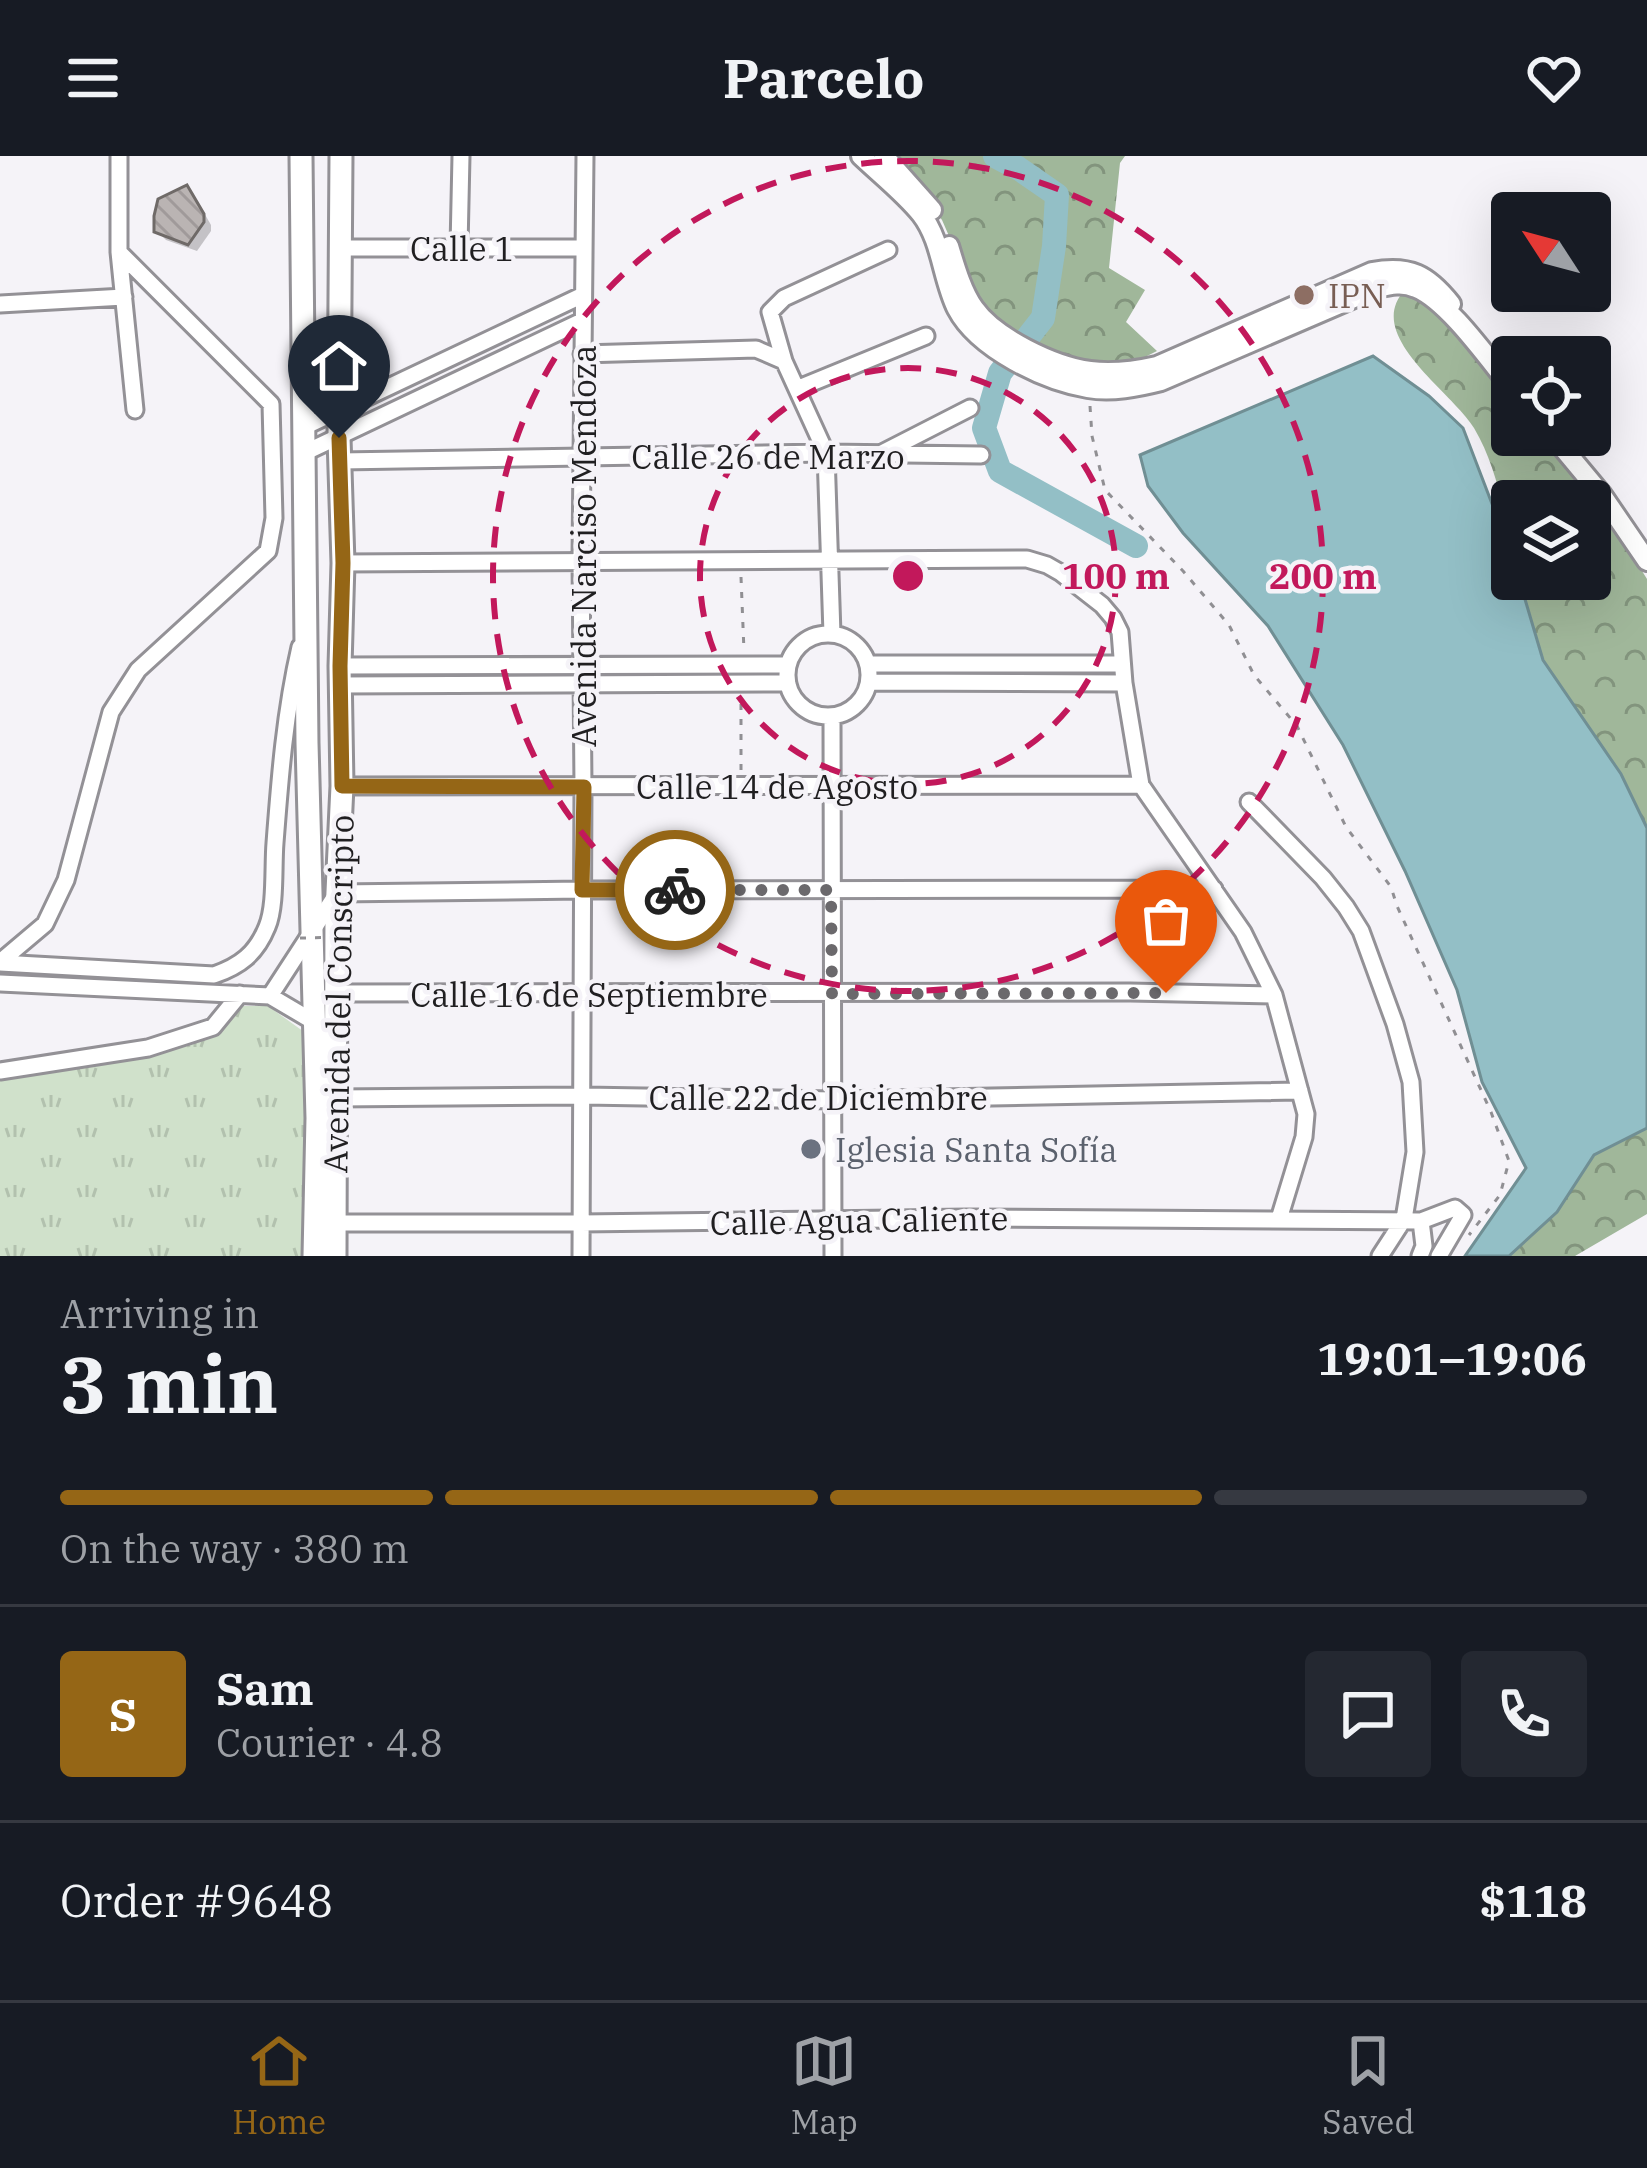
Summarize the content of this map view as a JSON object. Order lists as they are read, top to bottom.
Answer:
{
  "streets": {
    "main road": ["Avenida del Conscripto"],
    "street": [
      "Calle 1",
      "Calle 26 de Marzo",
      "Avenida Narciso Mendoza",
      "Calle 14 de Agosto",
      "Calle 16 de Septiembre",
      "Calle 22 de Diciembre",
      "Calle Agua Caliente"
    ]
  },
  "crossings": [
    ["Calle 1", "Avenida Narciso Mendoza"],
    ["Calle 1", "Avenida del Conscripto"],
    ["Calle 26 de Marzo", "Avenida Narciso Mendoza"],
    ["Calle 26 de Marzo", "Avenida del Conscripto"],
    ["Avenida Narciso Mendoza", "Calle 14 de Agosto"],
    ["Avenida Narciso Mendoza", "Calle 16 de Septiembre"],
    ["Avenida Narciso Mendoza", "Calle 22 de Diciembre"],
    ["Avenida Narciso Mendoza", "Calle Agua Caliente"],
    ["Calle 14 de Agosto", "Avenida del Conscripto"],
    ["Avenida del Conscripto", "Calle 16 de Septiembre"],
    ["Avenida del Conscripto", "Calle 22 de Diciembre"],
    ["Avenida del Conscripto", "Calle Agua Caliente"]
  ],
  "places": ["IPN", "Iglesia Santa Sofía"],
  "north": "top left",
  "page": {
    "header": "Parcelo",
    "heading": ["3 min", "Arriving in", "19:01–19:06"],
    "panel": [
      "Sam",
      "Courier · 4.8",
      "Order #9648",
      "$118"
    ],
    "bar": "On the way · 380 m",
    "round": "S",
    "tabs": ["Home", "Map", "Saved"]
  },
  "rings": ["100 m", "200 m"]
}
